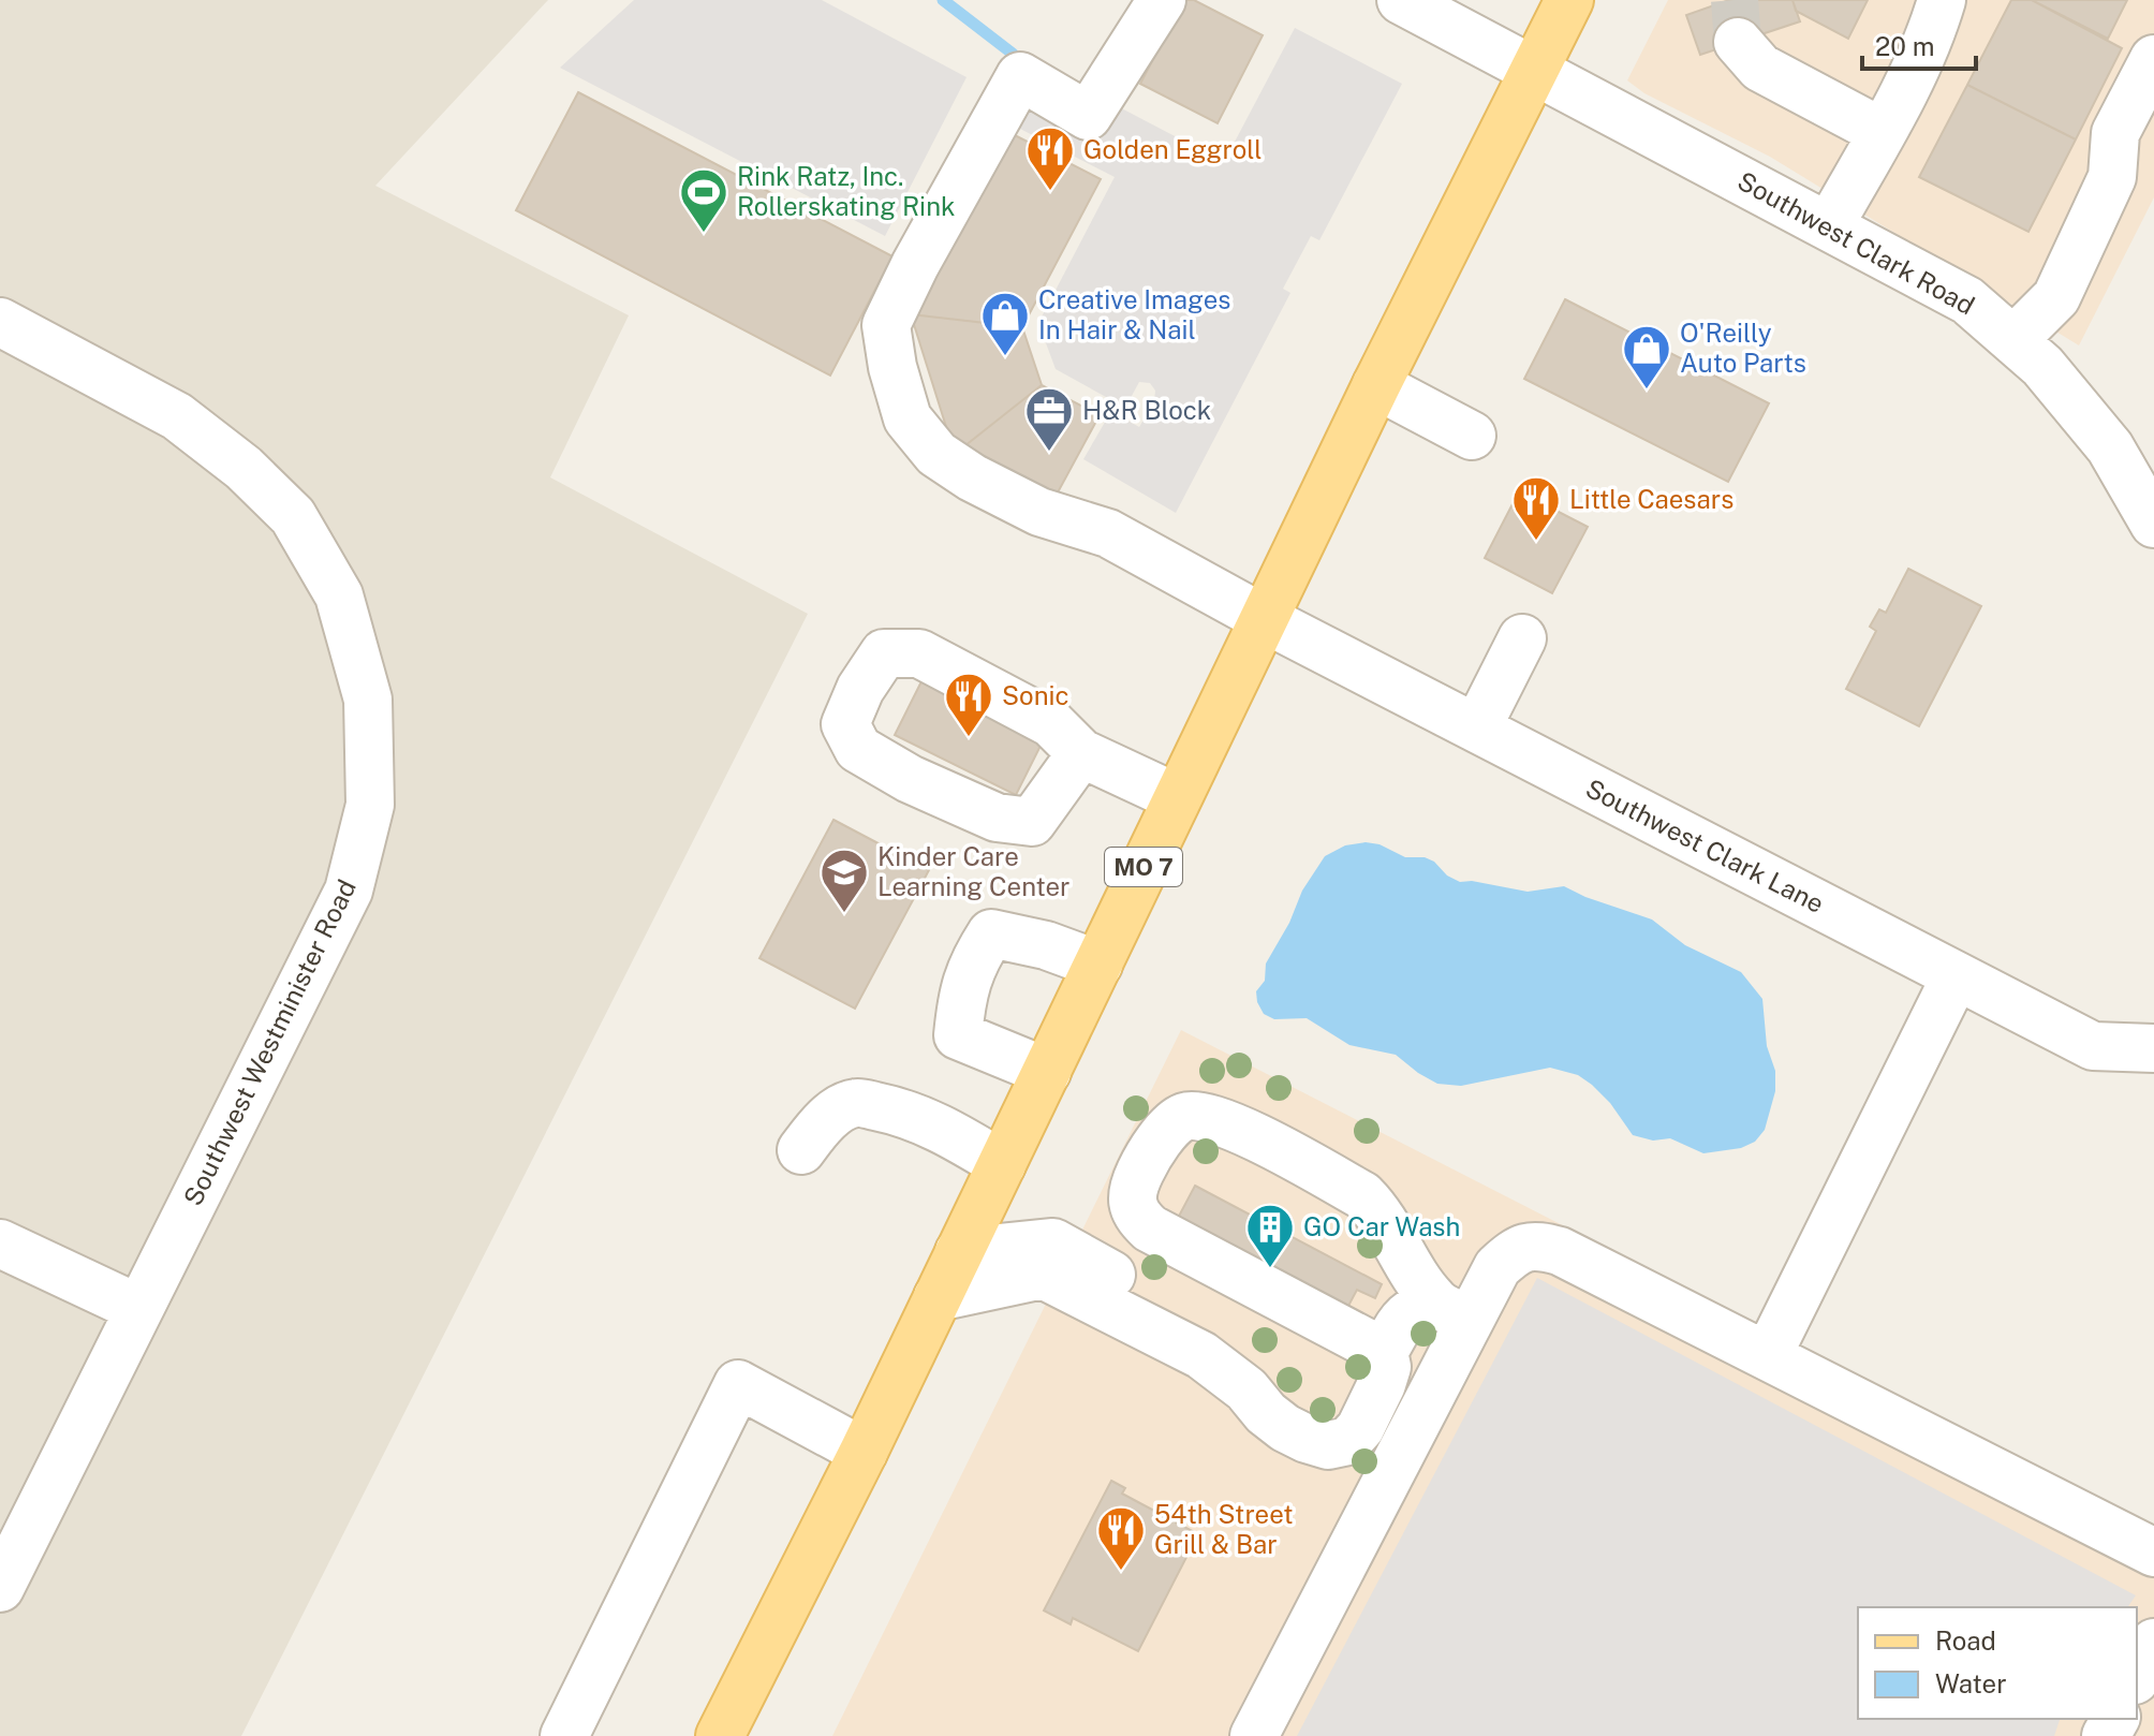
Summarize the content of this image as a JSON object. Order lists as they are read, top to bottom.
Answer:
{
  "streets": {
    "main road": ["MO 7"],
    "street": ["Southwest Clark Road", "Southwest Clark Lane", "Southwest Westminister Road"]
  },
  "crossings": [
    ["Southwest Clark Road", "MO 7"],
    ["Southwest Clark Lane", "MO 7"]
  ],
  "places": {
    "restaurant": [
      "Golden Eggroll",
      "Little Caesars",
      "Sonic",
      "54th Street Grill & Bar"
    ],
    "sports": ["Rink Ratz, Inc. Rollerskating Rink"],
    "shop": ["Creative Images In Hair & Nail", "O'Reilly Auto Parts"],
    "office": ["H&R Block"],
    "school or university": ["Kinder Care Learning Center"],
    "building": ["GO Car Wash"]
  },
  "legend": ["Road", "Water"],
  "scale_bar": "20 m"
}
